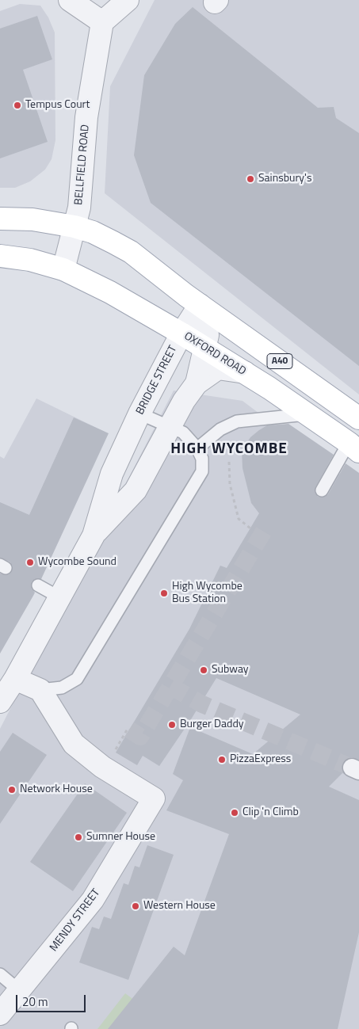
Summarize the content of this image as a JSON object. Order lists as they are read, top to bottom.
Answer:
{
  "streets": {
    "main road": ["OXFORD ROAD", "A40"],
    "street": ["BELLFIELD ROAD", "BRIDGE STREET", "MENDY STREET"]
  },
  "crossings": [
    ["BELLFIELD ROAD", "OXFORD ROAD"],
    ["BELLFIELD ROAD", "A40"],
    ["OXFORD ROAD", "A40"],
    ["OXFORD ROAD", "BRIDGE STREET"],
    ["A40", "BRIDGE STREET"]
  ],
  "districts": ["HIGH WYCOMBE"],
  "places": [
    "Tempus Court",
    "Sainsbury's",
    "Wycombe Sound",
    "High Wycombe Bus Station",
    "Subway",
    "Burger Daddy",
    "PizzaExpress",
    "Network House",
    "Clip 'n Climb",
    "Sumner House",
    "Western House"
  ],
  "scale_bar": "20 m"
}
